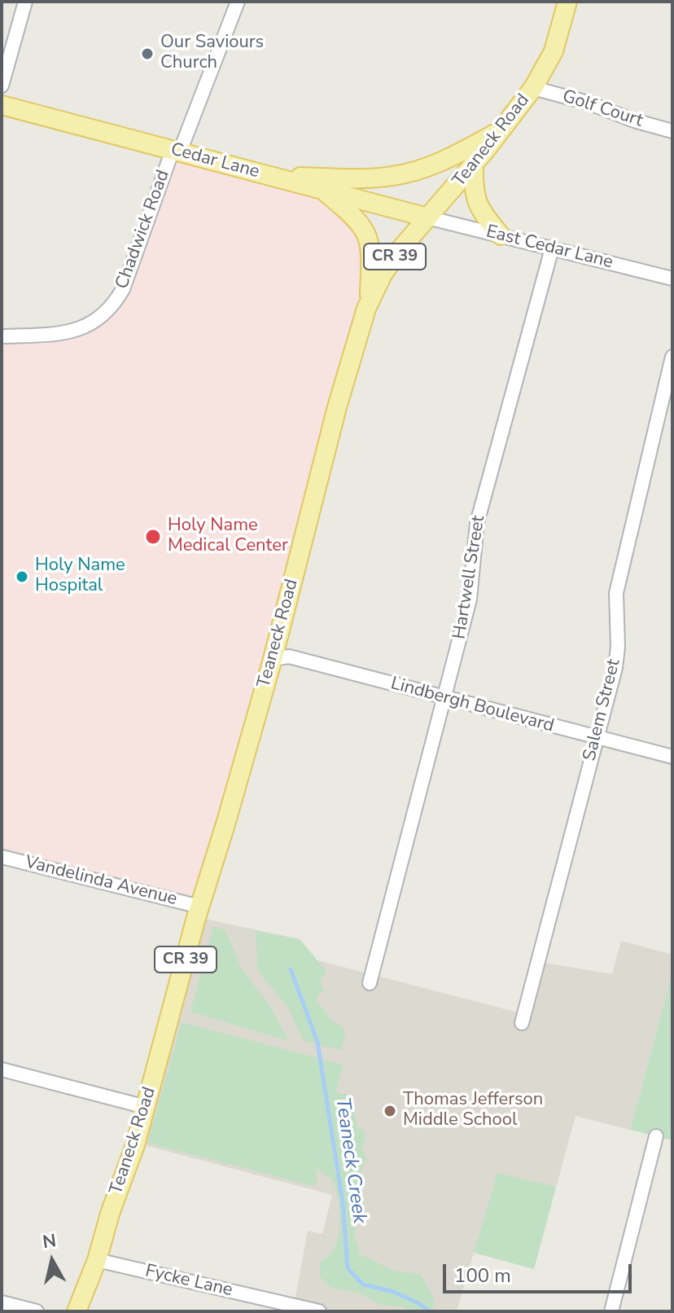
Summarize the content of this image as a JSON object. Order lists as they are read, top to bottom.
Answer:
{
  "streets": {
    "main road": ["Teaneck Road", "Cedar Lane", "CR 39"],
    "street": [
      "Golf Court",
      "Chadwick Road",
      "East Cedar Lane",
      "Hartwell Street",
      "Lindbergh Boulevard",
      "Salem Street",
      "Vandelinda Avenue",
      "Fycke Lane"
    ]
  },
  "crossings": [
    ["Golf Court", "Teaneck Road"],
    ["Teaneck Road", "Cedar Lane"],
    ["Teaneck Road", "East Cedar Lane"],
    ["Teaneck Road", "Lindbergh Boulevard"],
    ["Teaneck Road", "Vandelinda Avenue"],
    ["Teaneck Road", "Fycke Lane"],
    ["Cedar Lane", "Chadwick Road"],
    ["Cedar Lane", "East Cedar Lane"],
    ["East Cedar Lane", "Hartwell Street"],
    ["Hartwell Street", "Lindbergh Boulevard"],
    ["Lindbergh Boulevard", "Salem Street"]
  ],
  "water": ["Teaneck Creek"],
  "places": [
    "Our Saviours Church",
    "Holy Name Medical Center",
    "Holy Name Hospital",
    "Thomas Jefferson Middle School"
  ],
  "scale_bar": "100 m",
  "north": "top"
}
